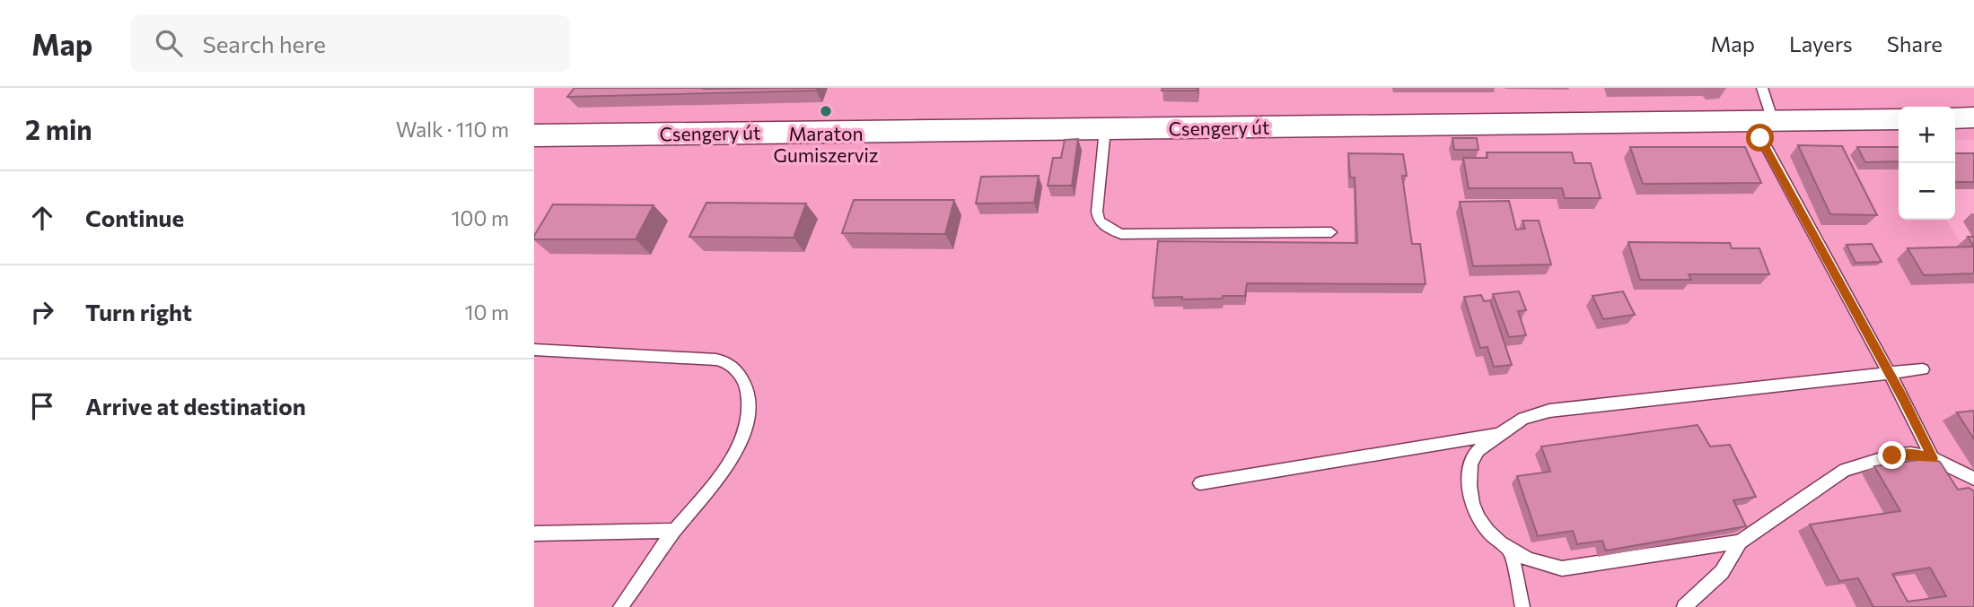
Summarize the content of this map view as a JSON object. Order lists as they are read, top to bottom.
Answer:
{
  "streets": {
    "main road": ["Csengery út"]
  },
  "places": ["Maraton Gumiszerviz"],
  "page": {
    "header": "Map",
    "search": "Search here",
    "nav": ["Map", "Layers", "Share"],
    "heading": ["2 min", "Walk · 110 m"],
    "map_buttons": ["+", "−"],
    "list": [
      ["Continue", "100 m"],
      ["Turn right", "10 m"],
      "Arrive at destination"
    ]
  }
}
